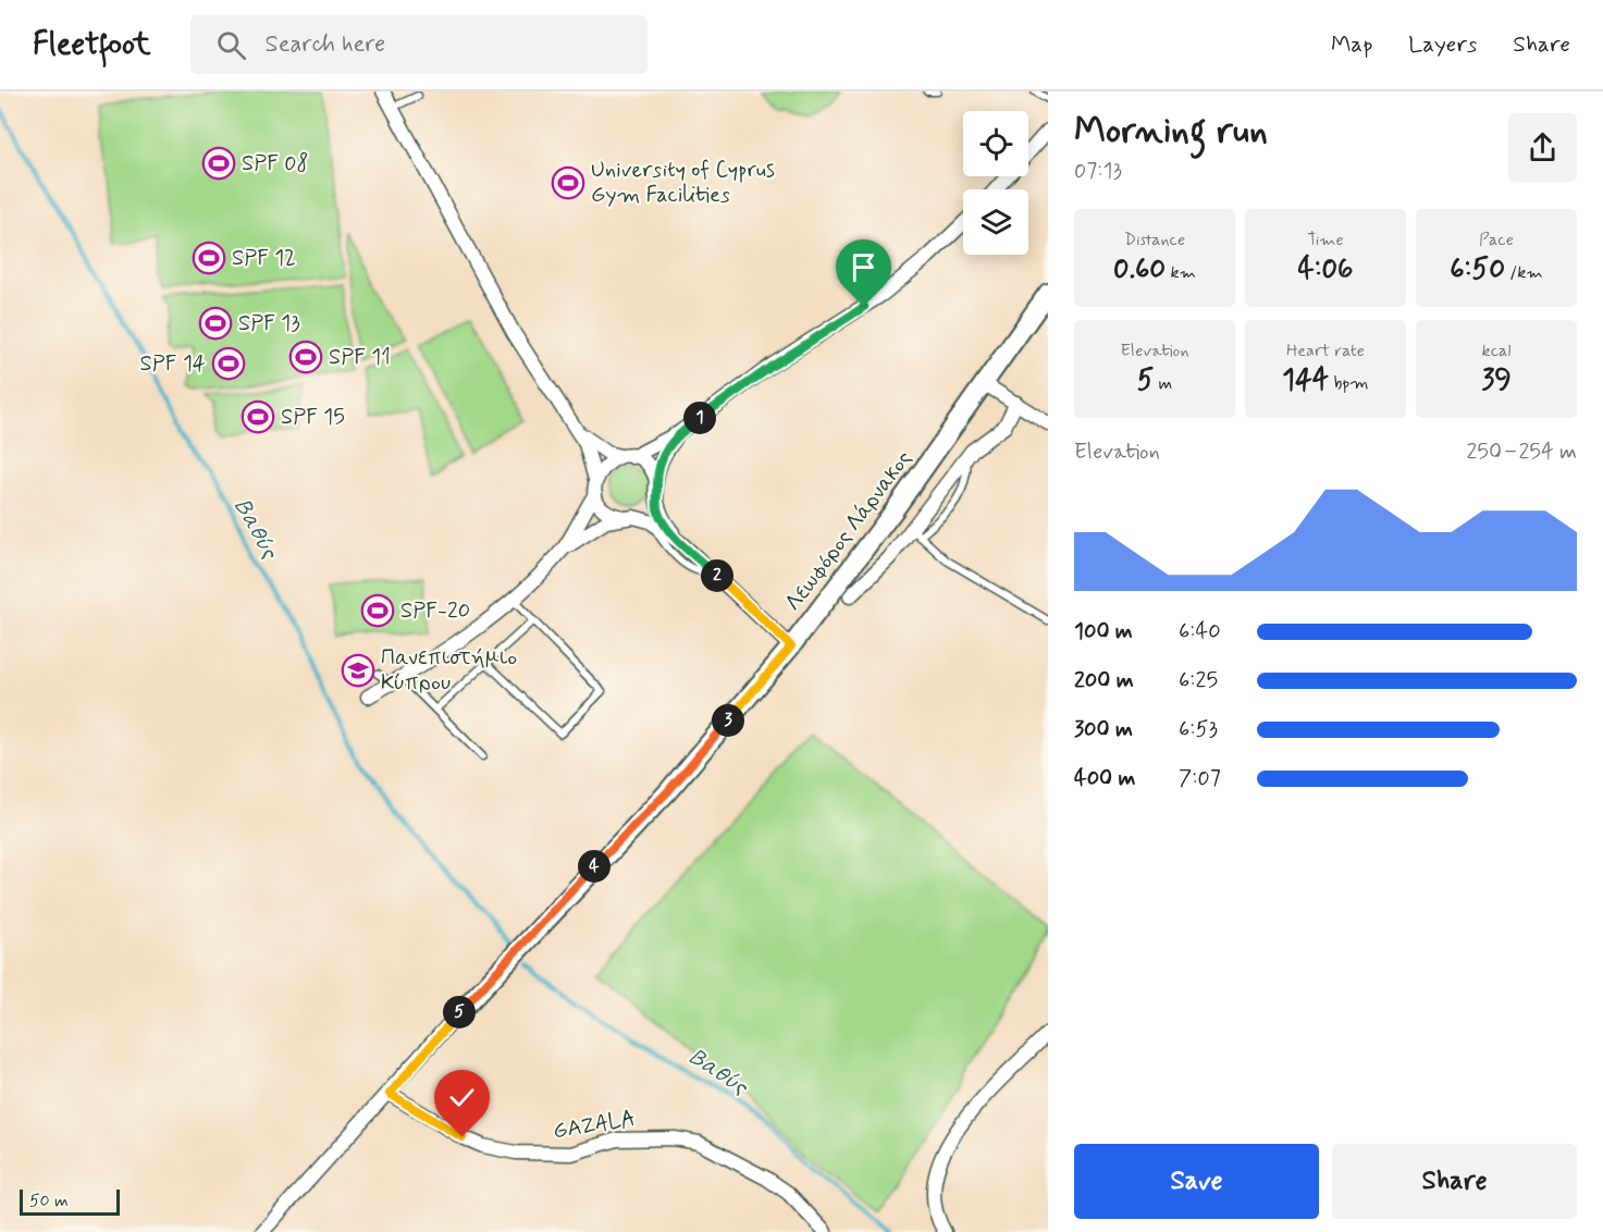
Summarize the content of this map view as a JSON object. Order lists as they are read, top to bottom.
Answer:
{
  "streets": {
    "main road": ["Λεωφόρος Λάρνακος"],
    "street": ["GAZALA"]
  },
  "crossings": [
    ["Λεωφόρος Λάρνακος", "GAZALA"]
  ],
  "water": ["Βαθύς"],
  "places": {
    "sports": [
      "SPF 08",
      "University of Cyprus Gym Facilities",
      "SPF 12",
      "SPF 13",
      "SPF 11",
      "SPF 14",
      "SPF 15",
      "SPF-20"
    ],
    "school or university": ["Πανεπιστήμιο Κύπρου"]
  },
  "scale_bar": "50 m",
  "page": {
    "header": "Fleetfoot",
    "search": "Search here",
    "nav": ["Map", "Layers", "Share"],
    "heading": ["Morning run", "07:13"],
    "stats": [
      ["Distance", "0.60 km"],
      ["Time", "4:06"],
      ["Pace", "6:50 /km"],
      ["Elevation", "5 m"],
      ["Heart rate", "144 bpm"],
      ["kcal", "39"]
    ],
    "pins": [
      "1",
      "2",
      "3",
      "4",
      "5"
    ],
    "chart": ["Elevation", "250–254 m"],
    "list": [
      {
        "name": "100 m",
        "note": "6:40"
      },
      {
        "name": "200 m",
        "note": "6:25"
      },
      {
        "name": "300 m",
        "note": "6:53"
      },
      {
        "name": "400 m",
        "note": "7:07"
      }
    ],
    "buttons": ["Save", "Share"],
    "scale": "50 m"
  }
}
